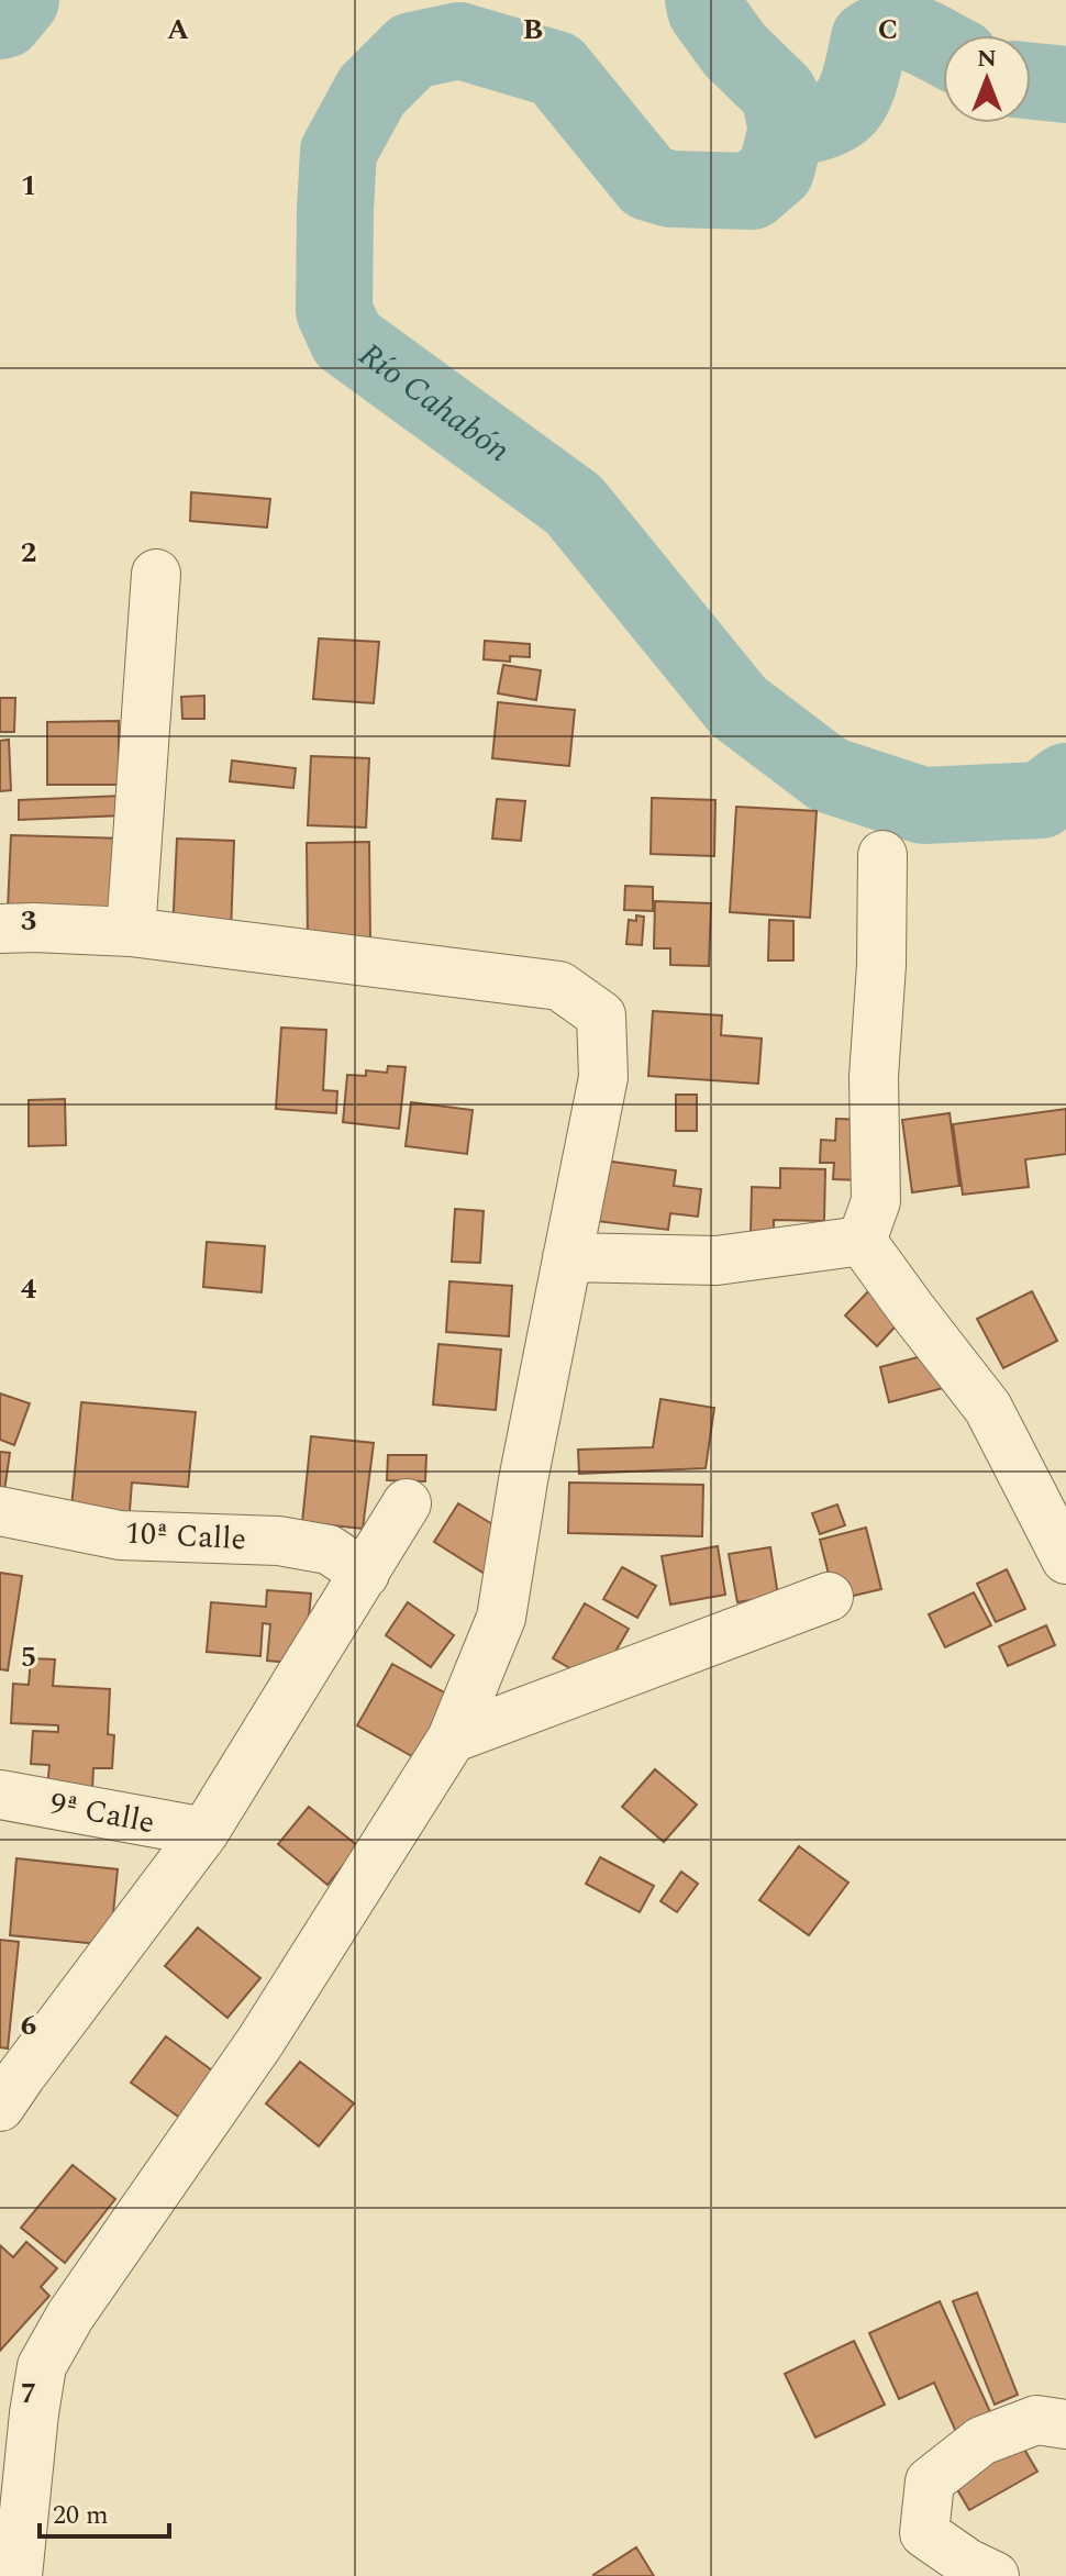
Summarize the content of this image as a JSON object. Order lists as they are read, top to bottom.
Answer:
{
  "streets": {
    "street": ["10ª Calle", "9ª Calle"]
  },
  "water": ["Río Cahabón"],
  "scale_bar": "20 m",
  "north": "top",
  "grid": {
    "columns": ["A", "B", "C"],
    "rows": [
      "1",
      "2",
      "3",
      "4",
      "5",
      "6",
      "7"
    ]
  }
}
